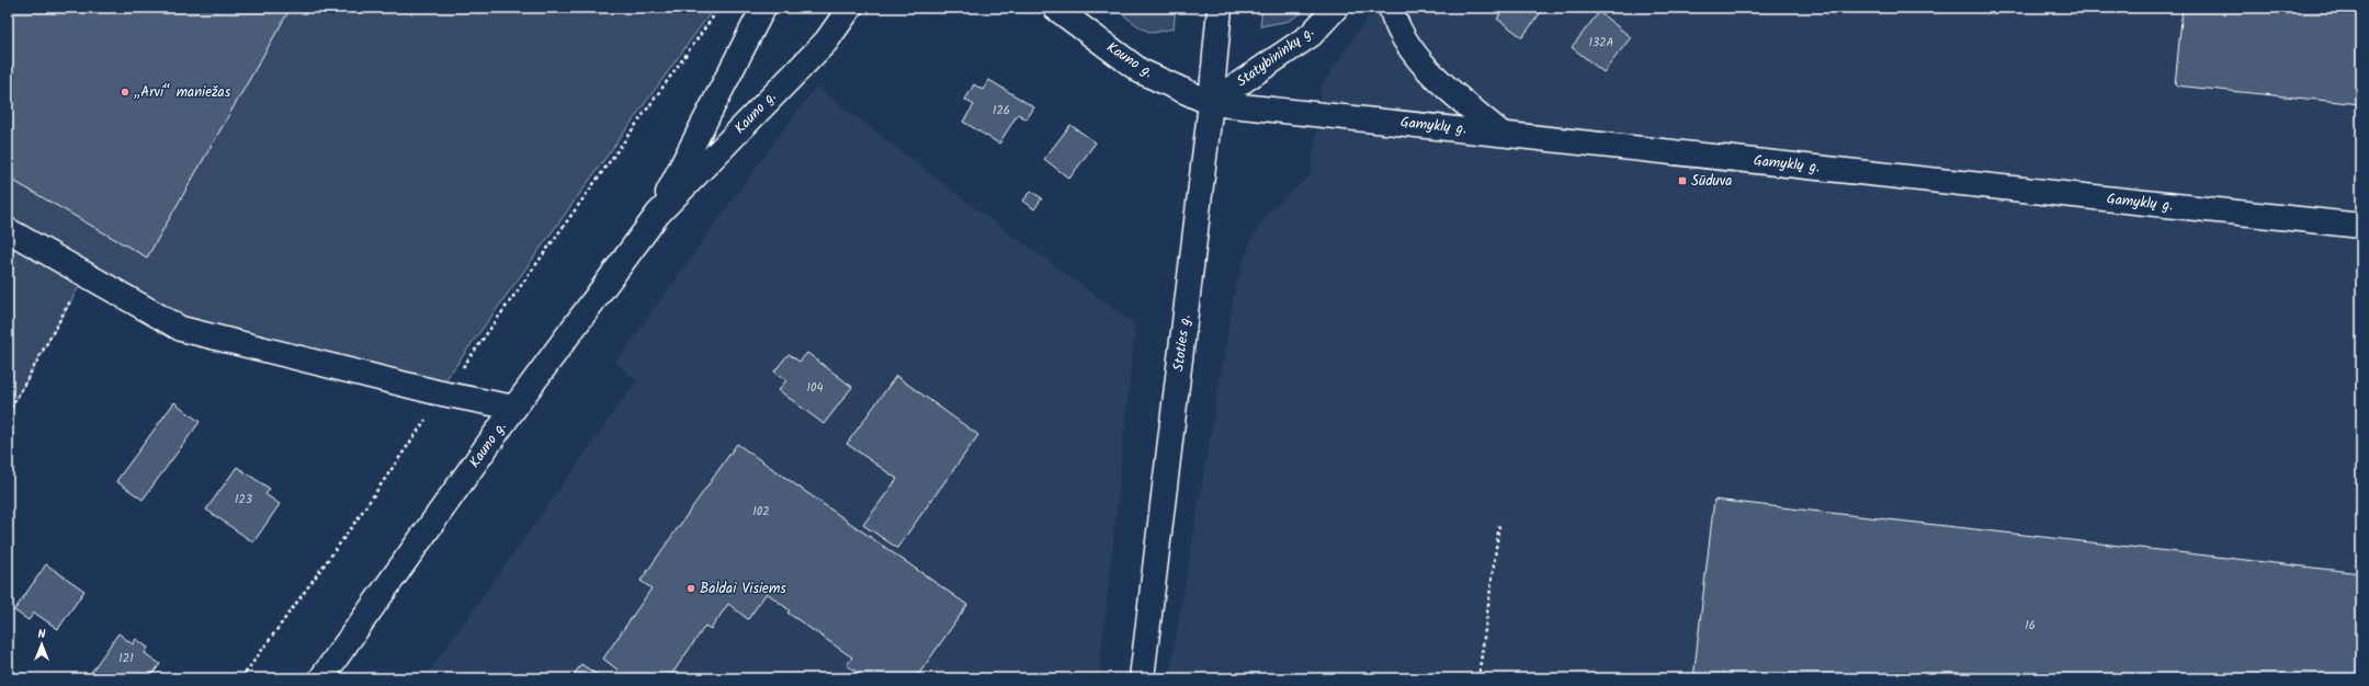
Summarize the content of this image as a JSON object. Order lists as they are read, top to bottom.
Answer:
{
  "streets": {
    "main road": [
      "Statybininkų g.",
      "Kauno g.",
      "Gamyklų g.",
      "Stoties g."
    ]
  },
  "crossings": [
    ["Statybininkų g.", "Kauno g."],
    ["Statybininkų g.", "Gamyklų g."],
    ["Statybininkų g.", "Stoties g."],
    ["Kauno g.", "Gamyklų g."],
    ["Kauno g.", "Stoties g."],
    ["Gamyklų g.", "Stoties g."]
  ],
  "places": {
    "other": ["„Arvi“ maniežas", "Baldai Visiems"],
    "transit": ["Sūduva"]
  },
  "house_numbers": [
    "132A",
    "126",
    "104",
    "123",
    "102",
    "16",
    "121"
  ],
  "north": "top"
}
